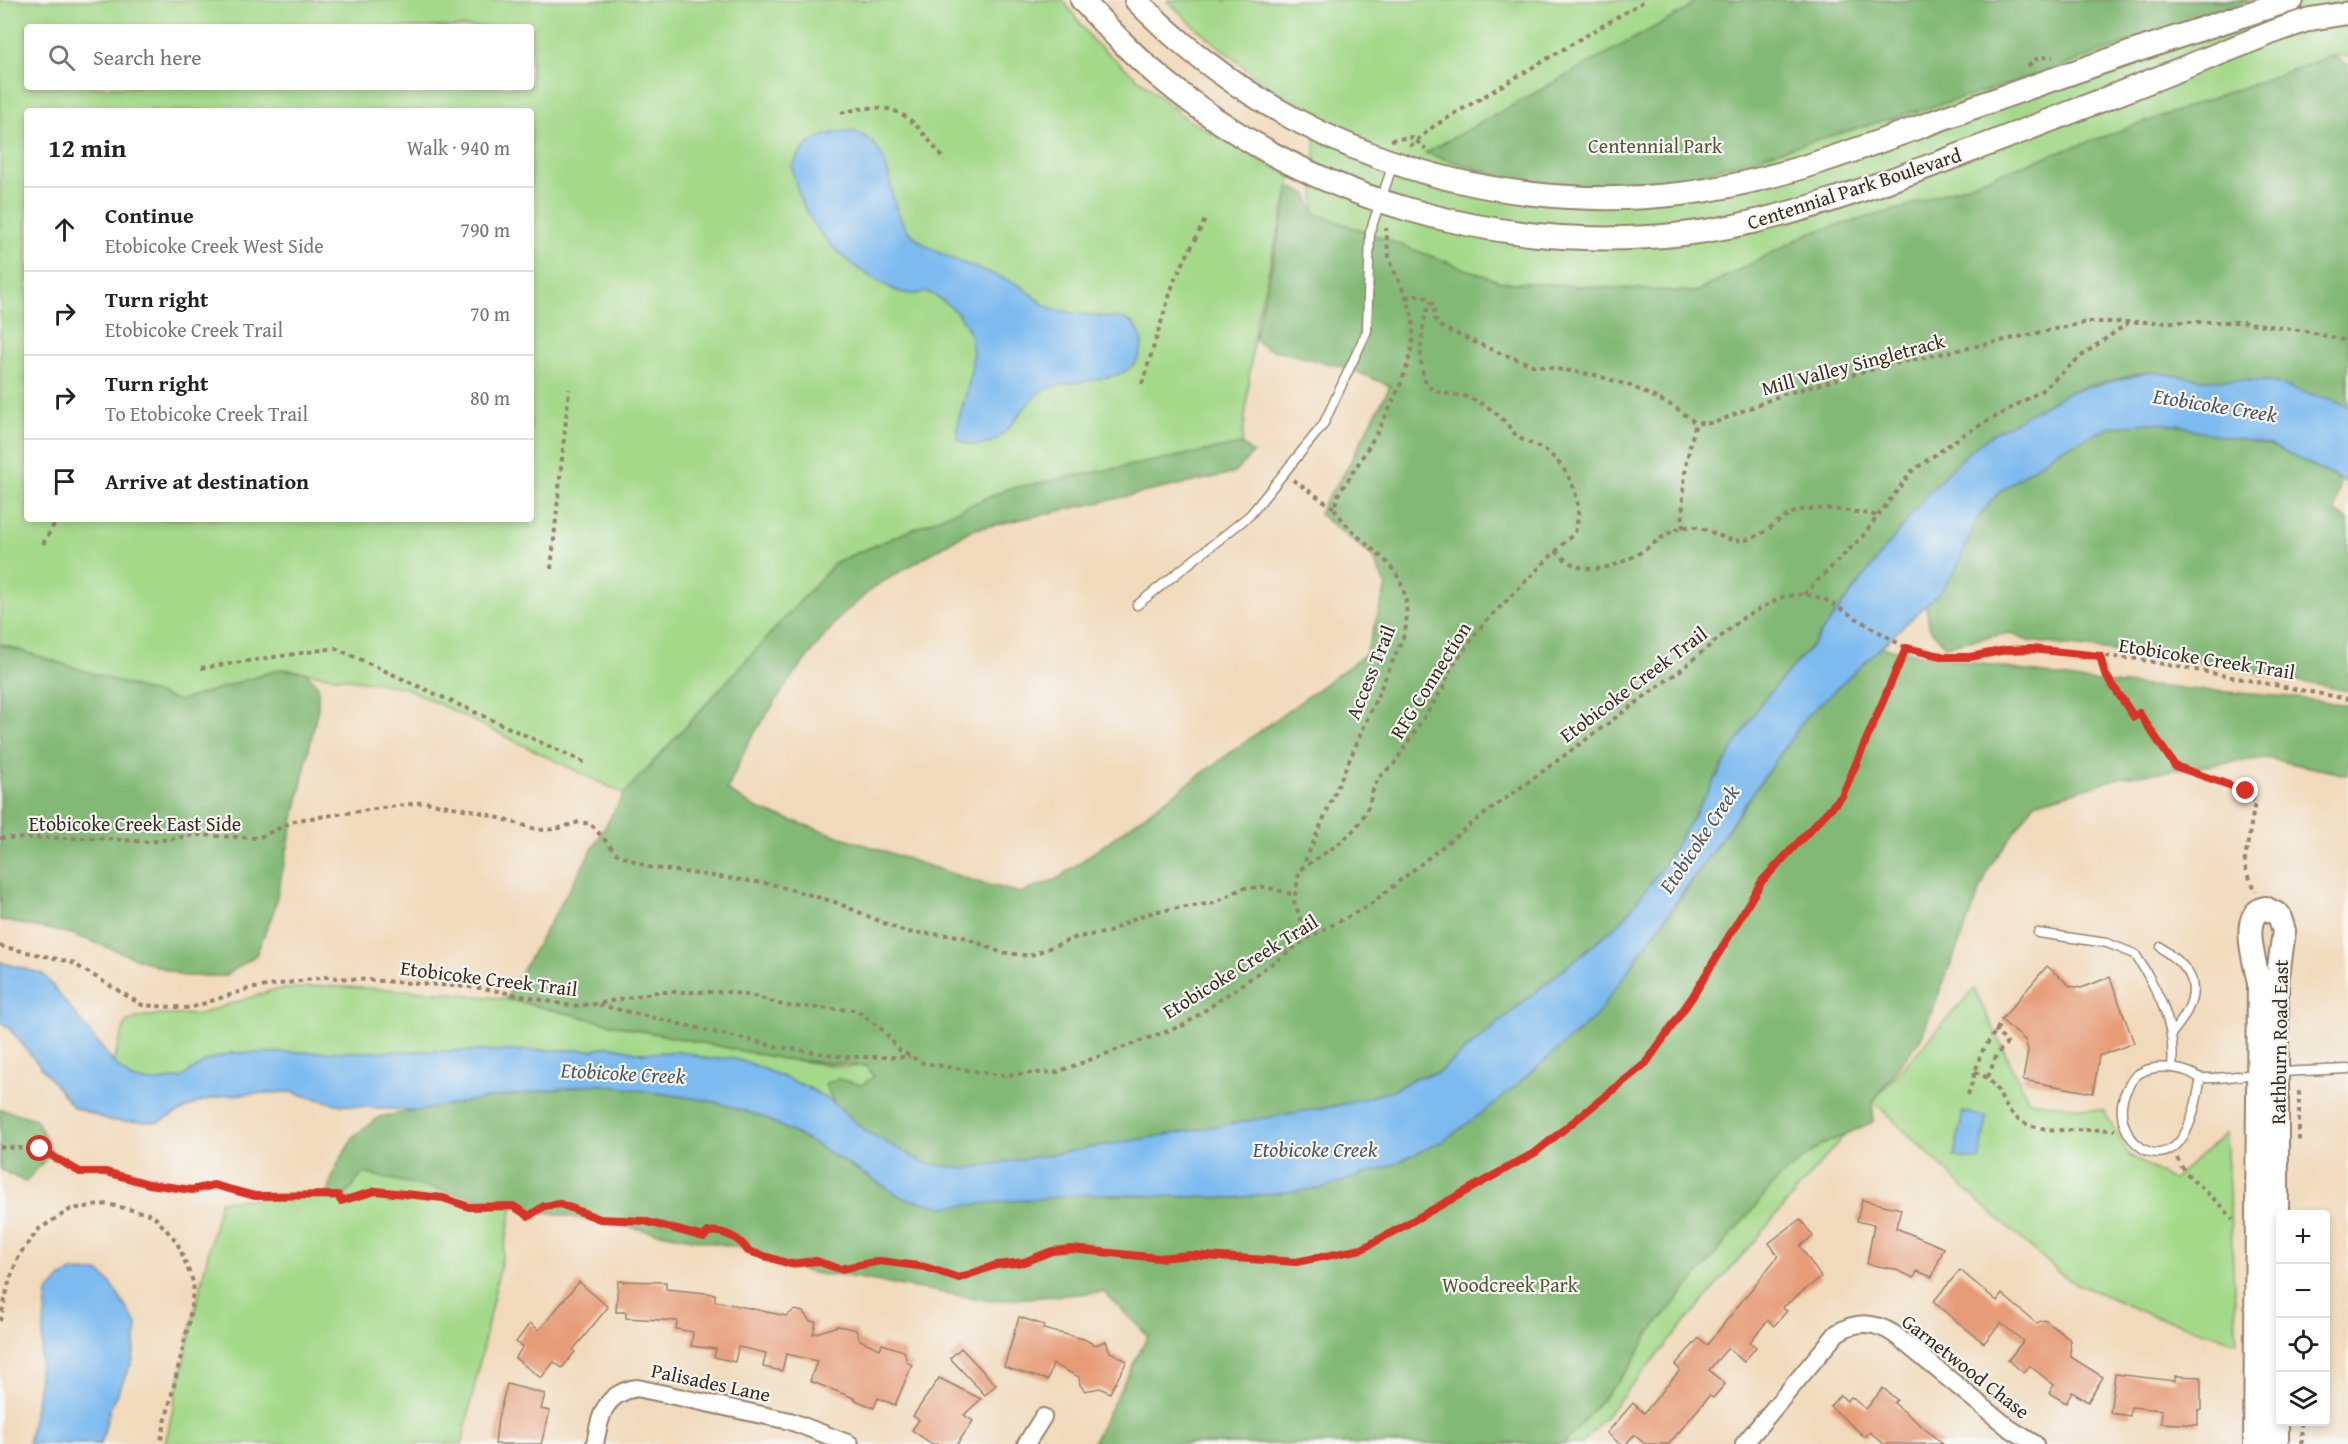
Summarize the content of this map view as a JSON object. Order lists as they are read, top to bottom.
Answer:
{
  "streets": {
    "street": [
      "Centennial Park Boulevard",
      "Rathburn Road East",
      "Garnetwood Chase",
      "Palisades Lane"
    ],
    "path": [
      "Mill Valley Singletrack",
      "Etobicoke Creek Trail",
      "Access Trail",
      "RFG Connection",
      "Etobicoke Creek East Side"
    ]
  },
  "crossings": [
    ["Etobicoke Creek Trail", "Access Trail"],
    ["Access Trail", "RFG Connection"],
    ["Access Trail", "Etobicoke Creek East Side"]
  ],
  "water": ["Etobicoke Creek"],
  "parks": ["Centennial Park", "Woodcreek Park"],
  "page": {
    "search": "Search here",
    "heading": ["12 min", "Walk · 940 m"],
    "list": [
      ["Continue", "Etobicoke Creek West Side", "790 m"],
      ["Turn right", "Etobicoke Creek Trail", "70 m"],
      ["Turn right", "To Etobicoke Creek Trail", "80 m"],
      "Arrive at destination"
    ],
    "map_buttons": ["+", "−"]
  }
}
